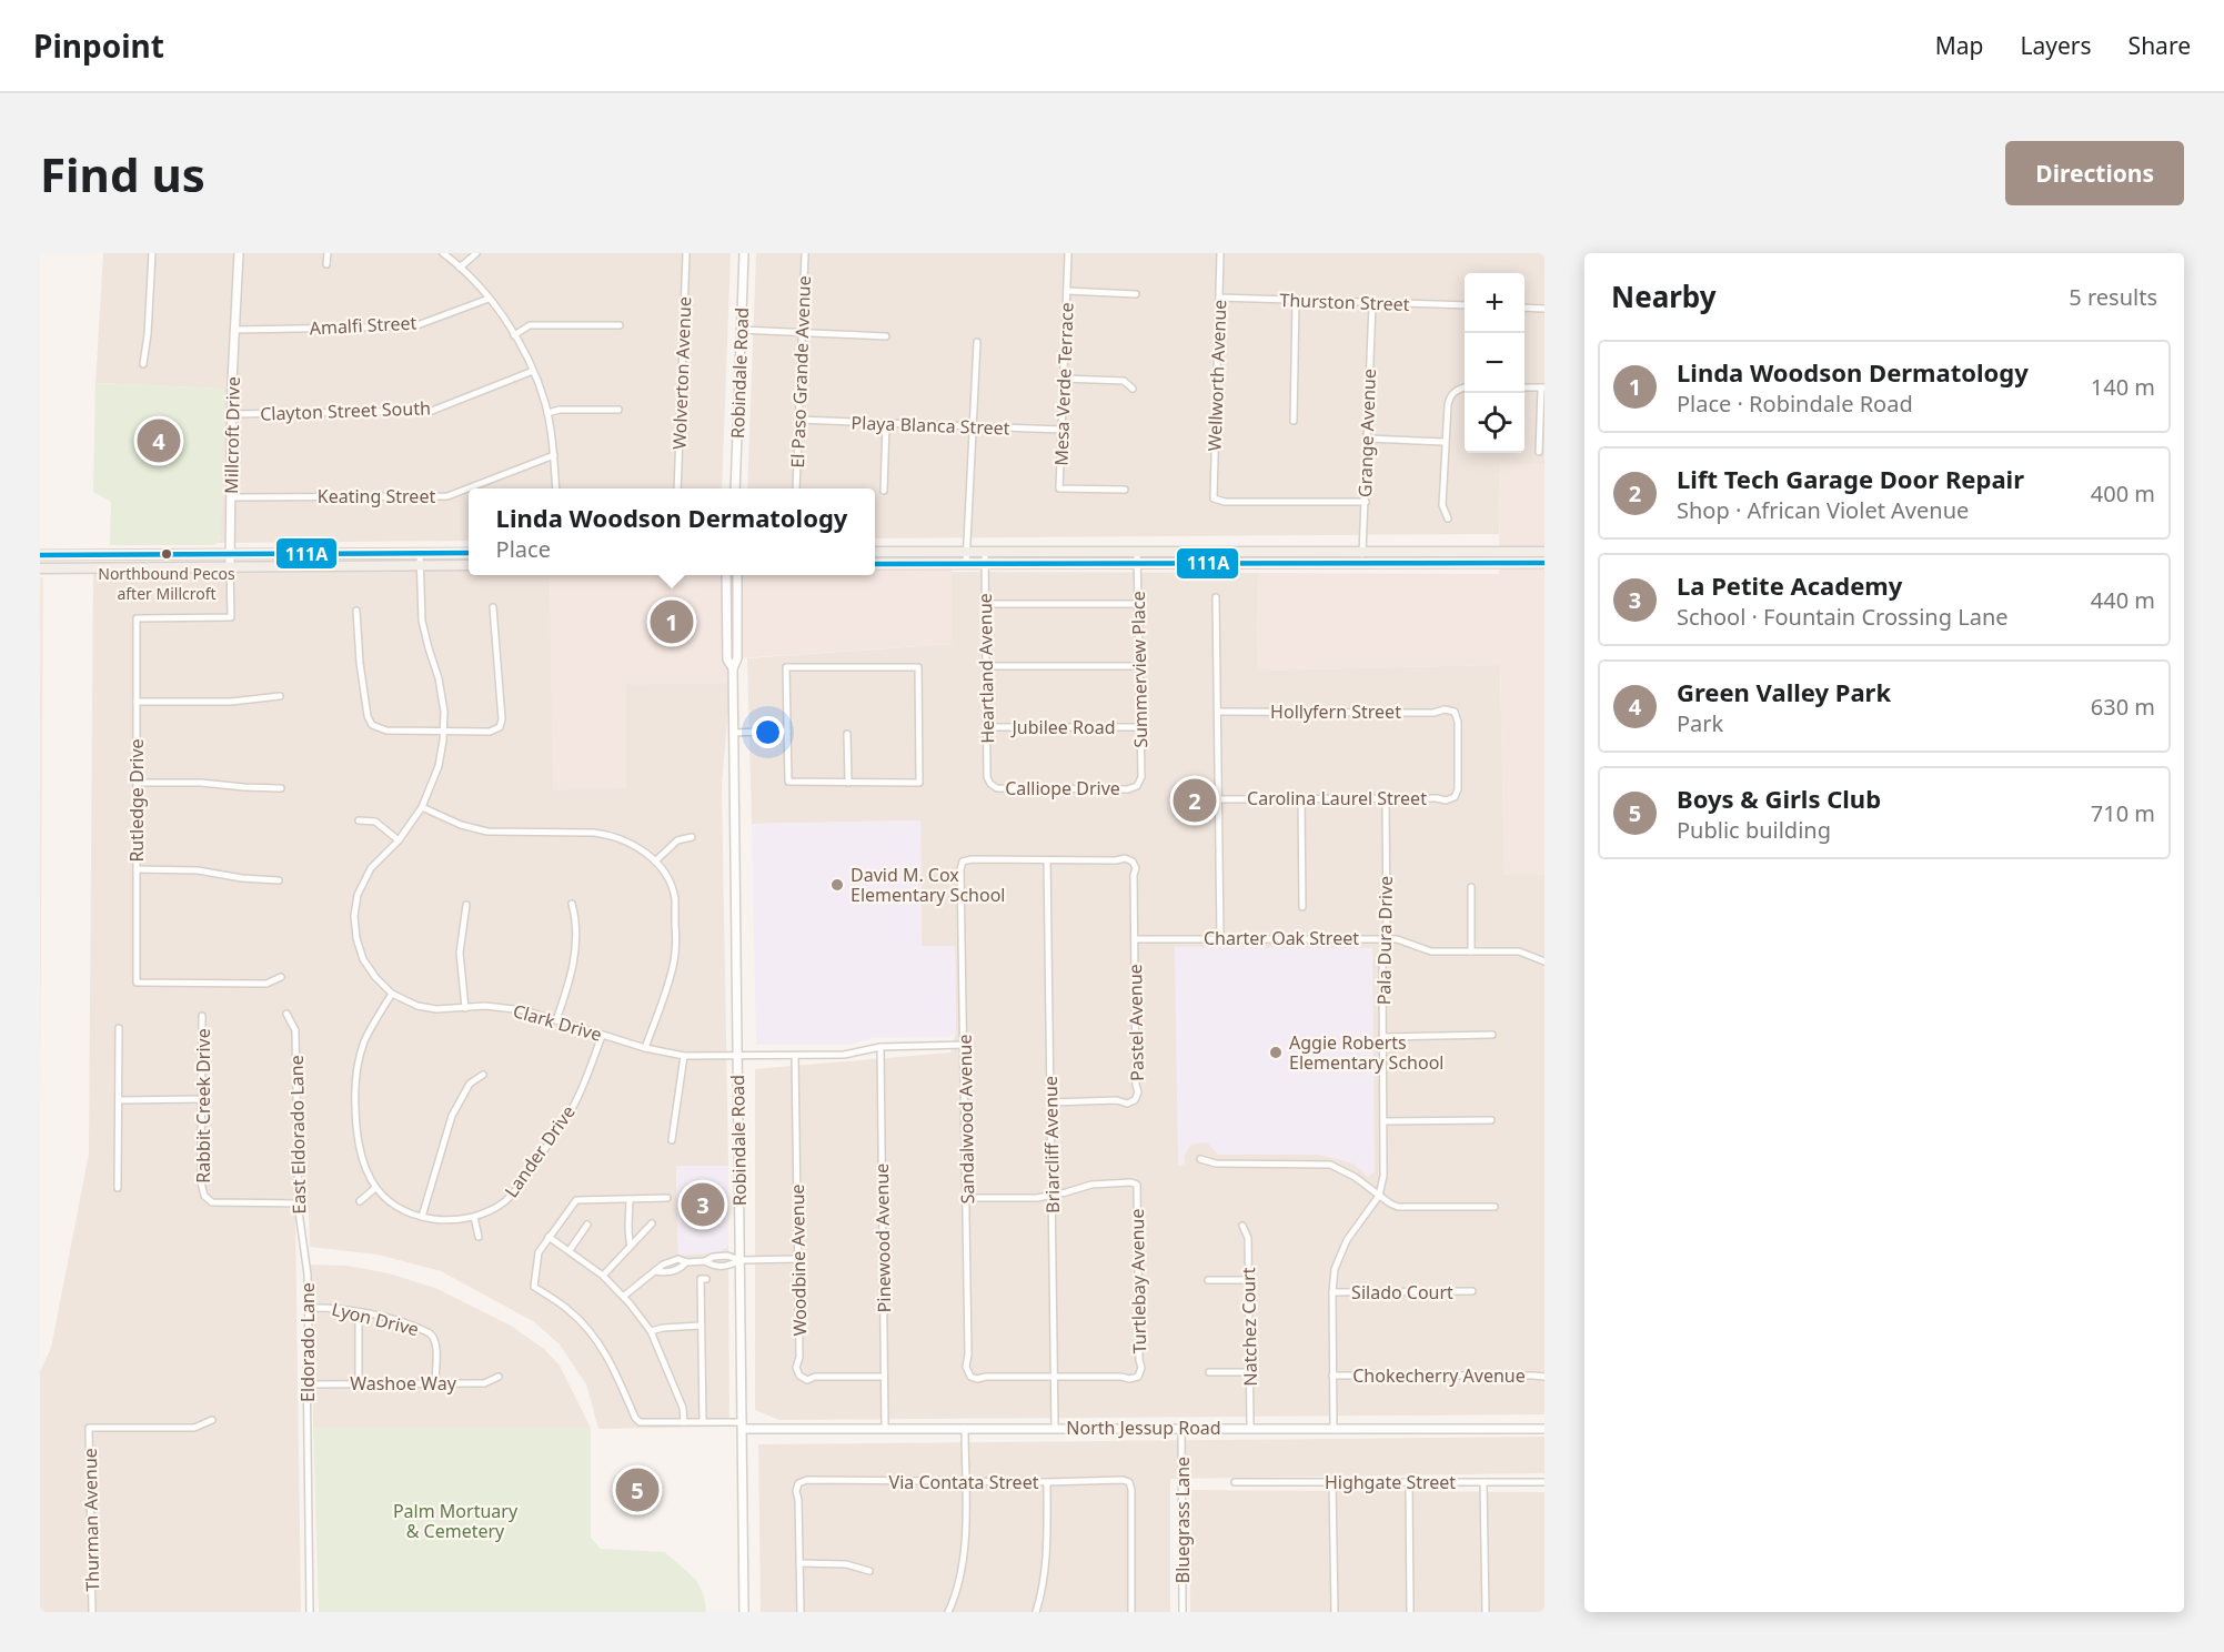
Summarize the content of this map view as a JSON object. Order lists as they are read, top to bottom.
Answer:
{
  "streets": {
    "street": [
      "Thurston Street",
      "Amalfi Street",
      "El Paso Grande Avenue",
      "Wolverton Avenue",
      "Robindale Road",
      "Wellworth Avenue",
      "Mesa Verde Terrace",
      "Clayton Street South",
      "Playa Blanca Street",
      "Grange Avenue",
      "Millcroft Drive",
      "Keating Street",
      "Heartland Avenue",
      "Summerview Place",
      "Hollyfern Street",
      "Jubilee Road",
      "Calliope Drive",
      "Carolina Laurel Street",
      "Rutledge Drive",
      "Charter Oak Street",
      "Pala Dura Drive",
      "Clark Drive",
      "Pastel Avenue",
      "Rabbit Creek Drive",
      "Sandalwood Avenue",
      "East Eldorado Lane",
      "Briarcliff Avenue",
      "Lander Drive",
      "Pinewood Avenue",
      "Woodbine Avenue",
      "Turtlebay Avenue",
      "Silado Court",
      "Lyon Drive",
      "Natchez Court",
      "Eldorado Lane",
      "Chokecherry Avenue",
      "Washoe Way",
      "North Jessup Road",
      "Via Contata Street",
      "Highgate Street",
      "Thurman Avenue",
      "Bluegrass Lane"
    ]
  },
  "crossings": [
    ["Thurston Street", "Wellworth Avenue"],
    ["Thurston Street", "Grange Avenue"],
    ["Amalfi Street", "Millcroft Drive"],
    ["El Paso Grande Avenue", "Playa Blanca Street"],
    ["Robindale Road", "Clark Drive"],
    ["Robindale Road", "North Jessup Road"],
    ["Wellworth Avenue", "Grange Avenue"],
    ["Mesa Verde Terrace", "Playa Blanca Street"],
    ["Clayton Street South", "Millcroft Drive"],
    ["Millcroft Drive", "Keating Street"],
    ["Millcroft Drive", "Rutledge Drive"],
    ["Heartland Avenue", "Jubilee Road"],
    ["Heartland Avenue", "Calliope Drive"],
    ["Summerview Place", "Jubilee Road"],
    ["Summerview Place", "Calliope Drive"],
    ["Hollyfern Street", "Carolina Laurel Street"],
    ["Carolina Laurel Street", "Pala Dura Drive"],
    ["Charter Oak Street", "Pala Dura Drive"],
    ["Charter Oak Street", "Pastel Avenue"],
    ["Clark Drive", "Sandalwood Avenue"],
    ["Clark Drive", "Lander Drive"],
    ["Clark Drive", "Pinewood Avenue"],
    ["Clark Drive", "Woodbine Avenue"],
    ["Pastel Avenue", "Sandalwood Avenue"],
    ["Pastel Avenue", "Briarcliff Avenue"],
    ["Rabbit Creek Drive", "East Eldorado Lane"],
    ["Sandalwood Avenue", "Briarcliff Avenue"],
    ["Sandalwood Avenue", "Turtlebay Avenue"],
    ["East Eldorado Lane", "Eldorado Lane"],
    ["Briarcliff Avenue", "Turtlebay Avenue"],
    ["Briarcliff Avenue", "North Jessup Road"],
    ["Pinewood Avenue", "Woodbine Avenue"],
    ["Pinewood Avenue", "North Jessup Road"],
    ["Lyon Drive", "Eldorado Lane"],
    ["Lyon Drive", "Washoe Way"],
    ["Natchez Court", "North Jessup Road"],
    ["Eldorado Lane", "Washoe Way"],
    ["North Jessup Road", "Bluegrass Lane"]
  ],
  "parks": ["Palm Mortuary & Cemetery"],
  "places": ["Northbound Pecos after Millcroft", "David M. Cox Elementary School", "Aggie Roberts Elementary School"],
  "lines": ["transit line 111A"],
  "page": {
    "header": "Pinpoint",
    "nav": ["Map", "Layers", "Share"],
    "buttons": "Directions",
    "title": "Find us",
    "heading": ["Nearby", "5 results"],
    "map_buttons": ["+", "−"],
    "list": [
      {
        "mark": "1",
        "name": "Linda Woodson Dermatology",
        "note": "Place · Robindale Road",
        "value": "140 m"
      },
      {
        "mark": "2",
        "name": "Lift Tech Garage Door Repair",
        "note": "Shop · African Violet Avenue",
        "value": "400 m"
      },
      {
        "mark": "3",
        "name": "La Petite Academy",
        "note": "School · Fountain Crossing Lane",
        "value": "440 m"
      },
      {
        "mark": "4",
        "name": "Green Valley Park",
        "note": "Park",
        "value": "630 m"
      },
      {
        "mark": "5",
        "name": "Boys & Girls Club",
        "note": "Public building",
        "value": "710 m"
      }
    ],
    "pins": [
      "4",
      "1",
      "2",
      "3",
      "5"
    ],
    "popup": ["Linda Woodson Dermatology", "Place"]
  }
}
